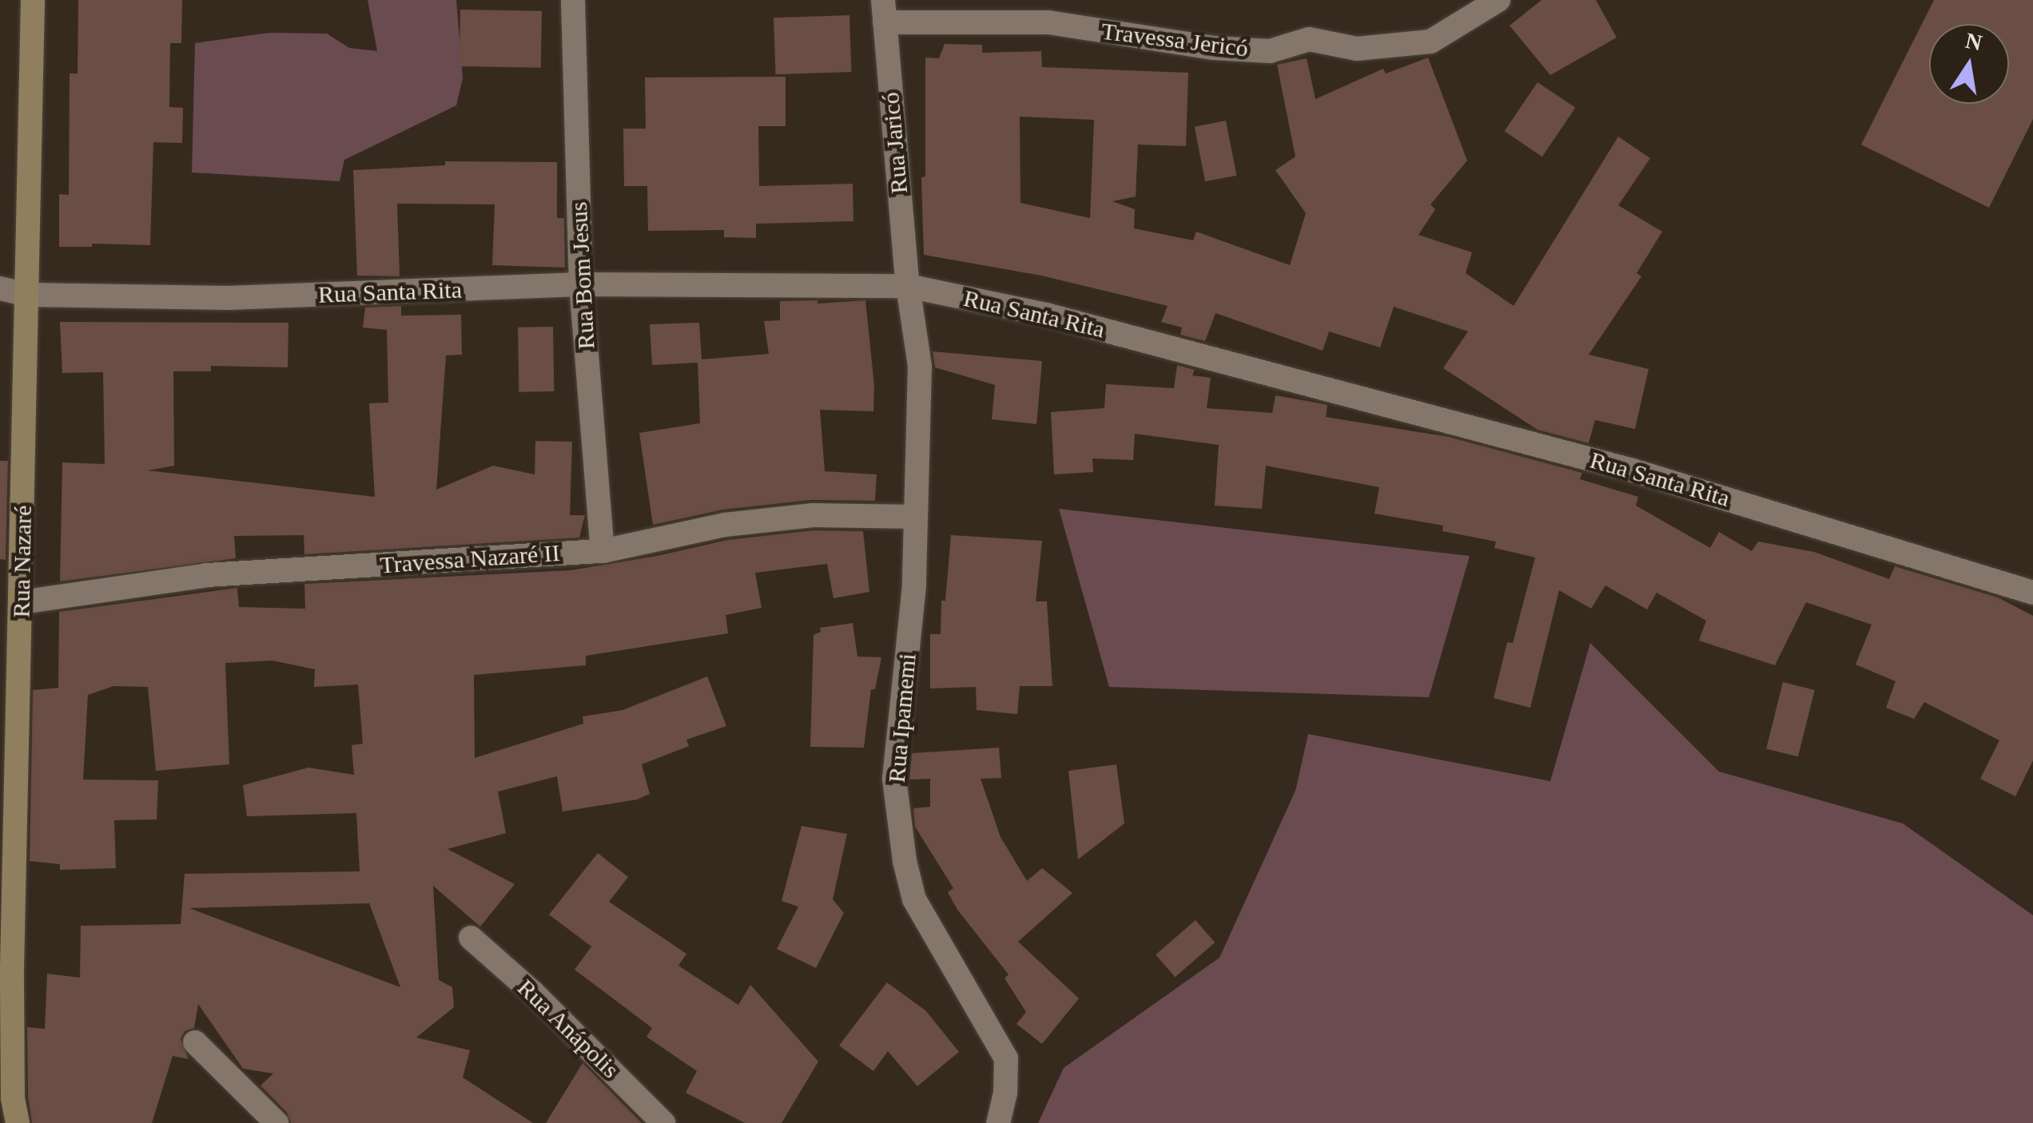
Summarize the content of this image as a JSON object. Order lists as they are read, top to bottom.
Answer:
{
  "streets": {
    "street": [
      "Travessa Jericó",
      "Rua Jaricó",
      "Rua Bom Jesus",
      "Rua Santa Rita",
      "Travessa Nazaré II",
      "Rua Nazaré",
      "Rua Ipamemi",
      "Rua Anápolis"
    ]
  },
  "crossings": [
    ["Travessa Jericó", "Rua Jaricó"],
    ["Rua Jaricó", "Rua Santa Rita"],
    ["Rua Jaricó", "Rua Ipamemi"],
    ["Rua Bom Jesus", "Rua Santa Rita"],
    ["Rua Bom Jesus", "Travessa Nazaré II"],
    ["Rua Santa Rita", "Rua Nazaré"],
    ["Rua Santa Rita", "Rua Ipamemi"],
    ["Travessa Nazaré II", "Rua Nazaré"],
    ["Travessa Nazaré II", "Rua Ipamemi"]
  ],
  "north": "top"
}
